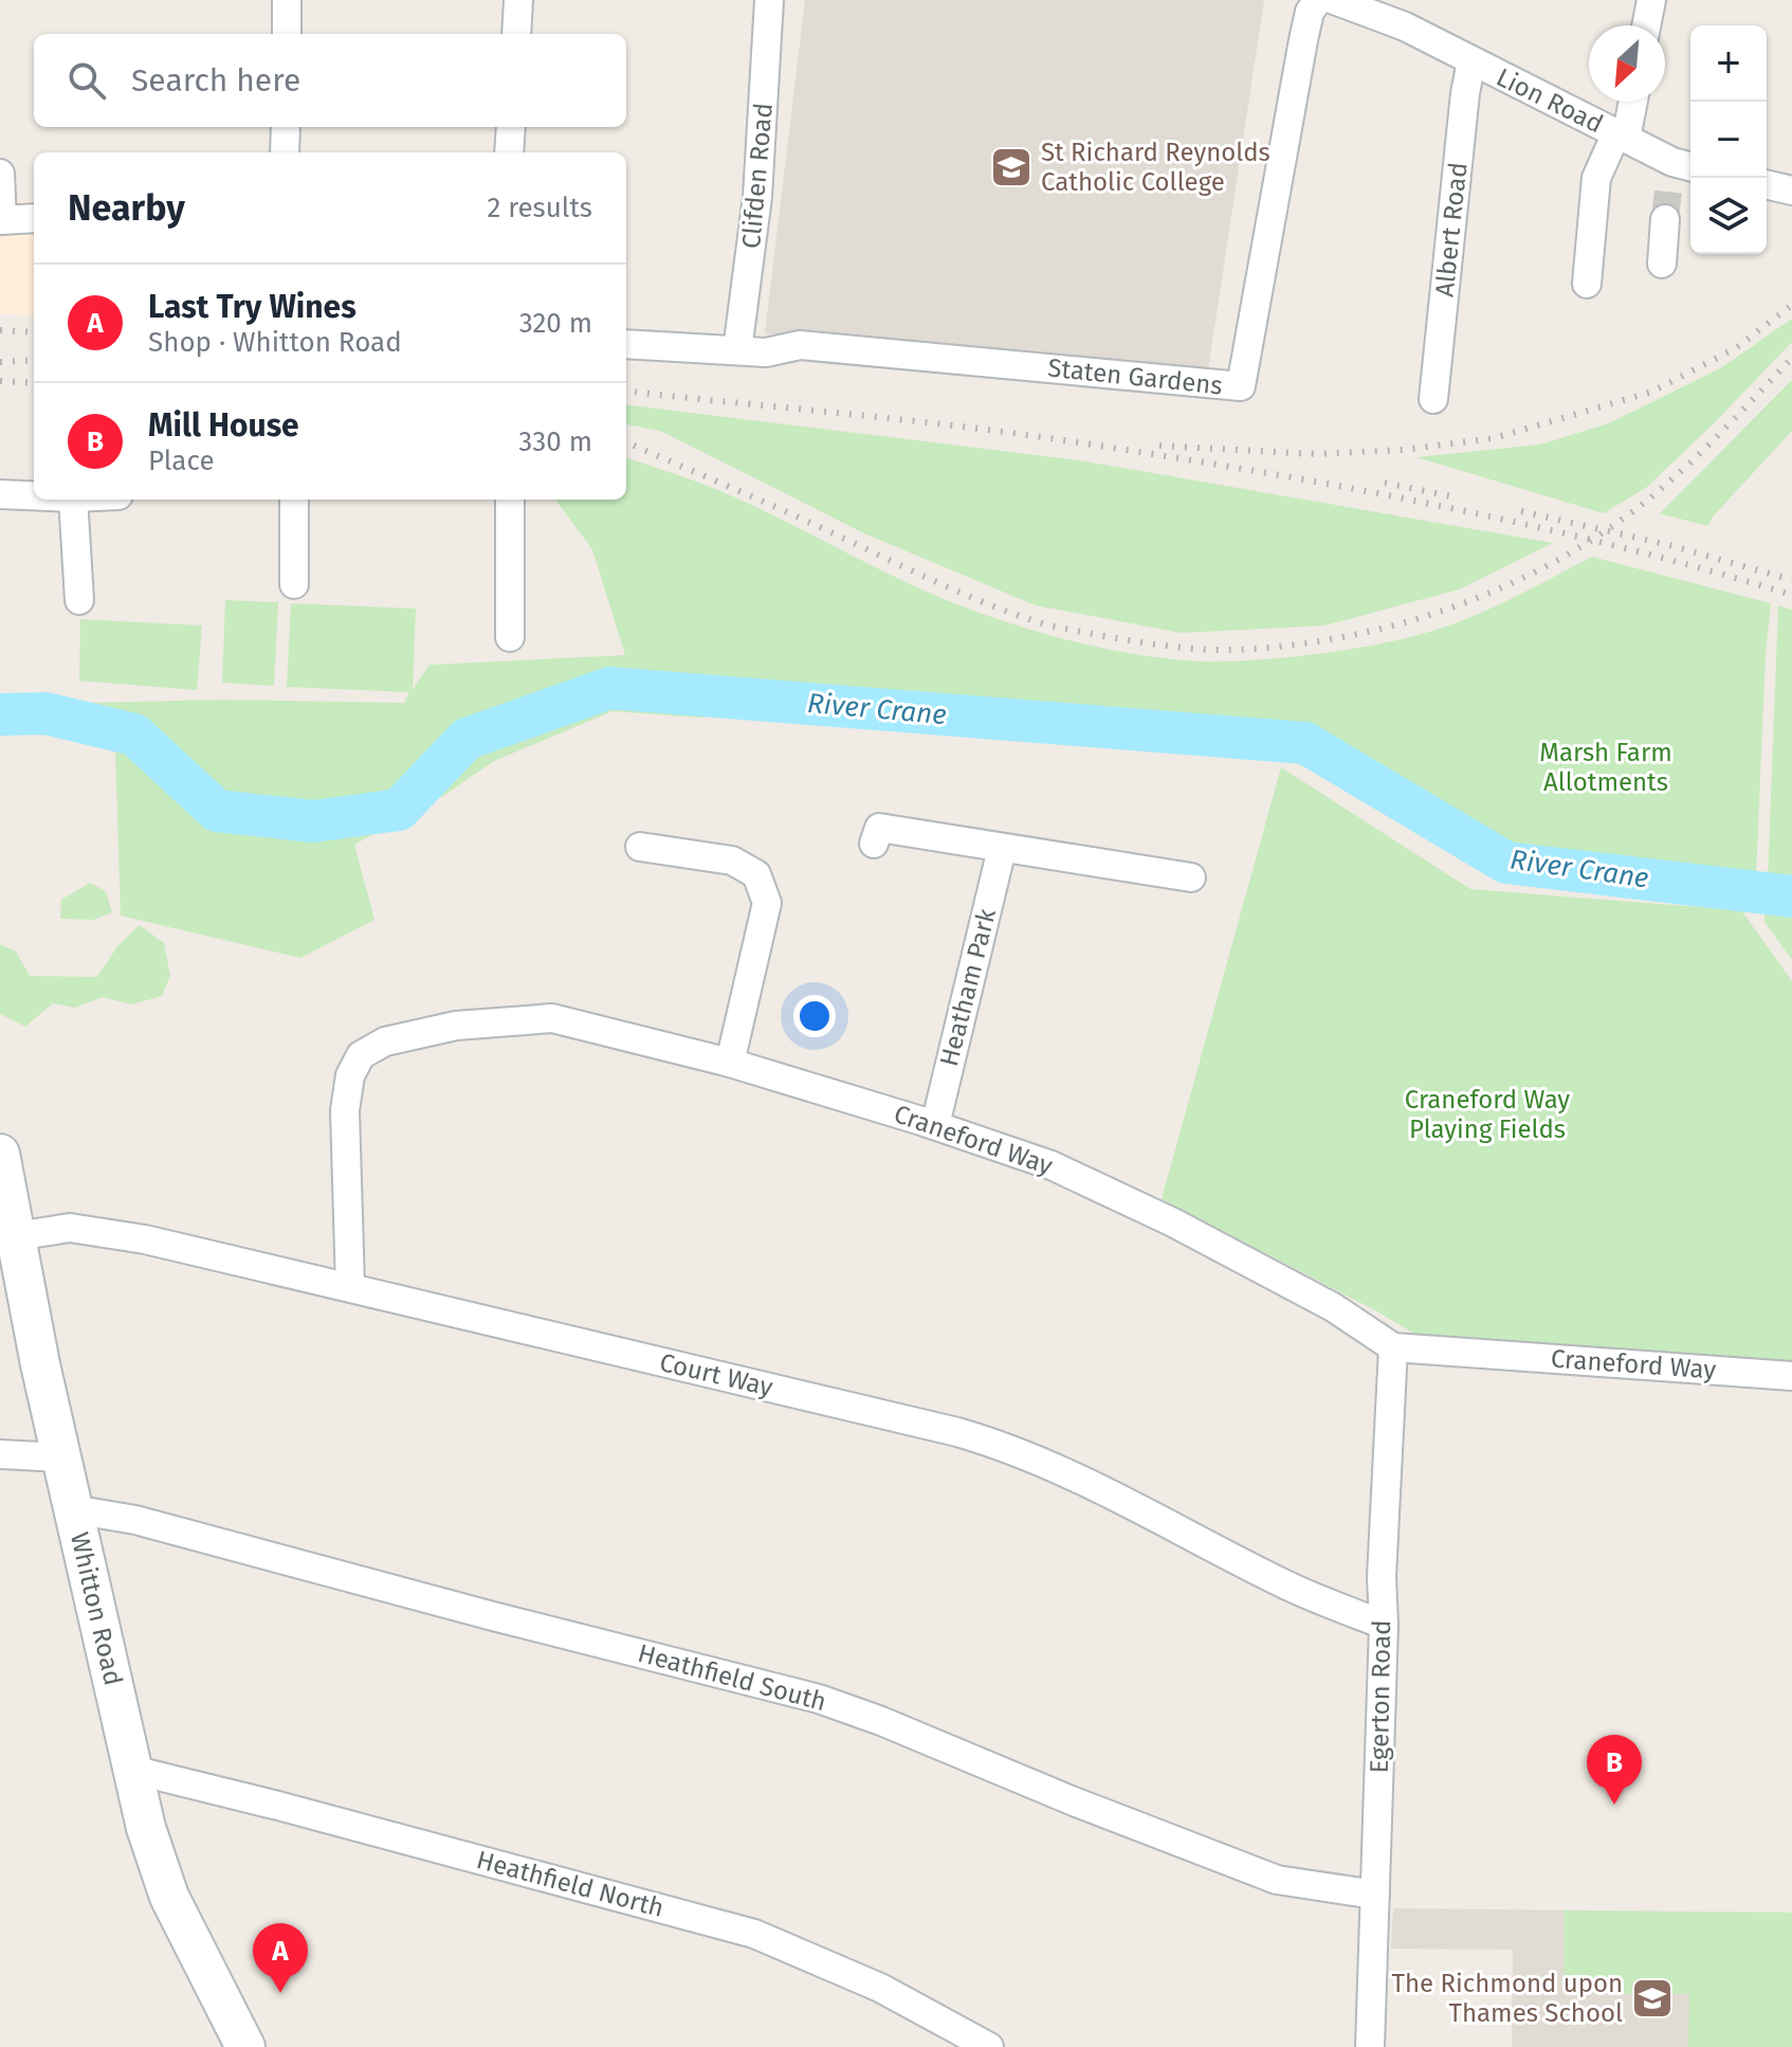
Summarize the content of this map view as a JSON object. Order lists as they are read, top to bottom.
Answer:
{
  "streets": {
    "main road": ["Whitton Road"],
    "street": [
      "Lion Road",
      "Clifden Road",
      "Albert Road",
      "Staten Gardens",
      "Heatham Park",
      "Craneford Way",
      "Court Way",
      "Heathfield South",
      "Egerton Road",
      "Heathfield North"
    ]
  },
  "crossings": [
    ["Lion Road", "Albert Road"],
    ["Clifden Road", "Staten Gardens"],
    ["Heatham Park", "Craneford Way"],
    ["Craneford Way", "Court Way"],
    ["Craneford Way", "Egerton Road"],
    ["Court Way", "Whitton Road"],
    ["Court Way", "Egerton Road"],
    ["Whitton Road", "Heathfield South"],
    ["Whitton Road", "Heathfield North"],
    ["Heathfield South", "Egerton Road"]
  ],
  "water": ["River Crane"],
  "parks": ["Marsh Farm Allotments", "Craneford Way Playing Fields"],
  "places": {
    "school or university": ["St Richard Reynolds Catholic College", "The Richmond upon Thames School"]
  },
  "north": "bottom left",
  "page": {
    "map_buttons": ["+", "−"],
    "search": "Search here",
    "heading": ["Nearby", "2 results"],
    "list": [
      {
        "mark": "A",
        "name": "Last Try Wines",
        "note": "Shop · Whitton Road",
        "value": "320 m"
      },
      {
        "mark": "B",
        "name": "Mill House",
        "note": "Place",
        "value": "330 m"
      }
    ],
    "pins": ["B", "A"]
  }
}
